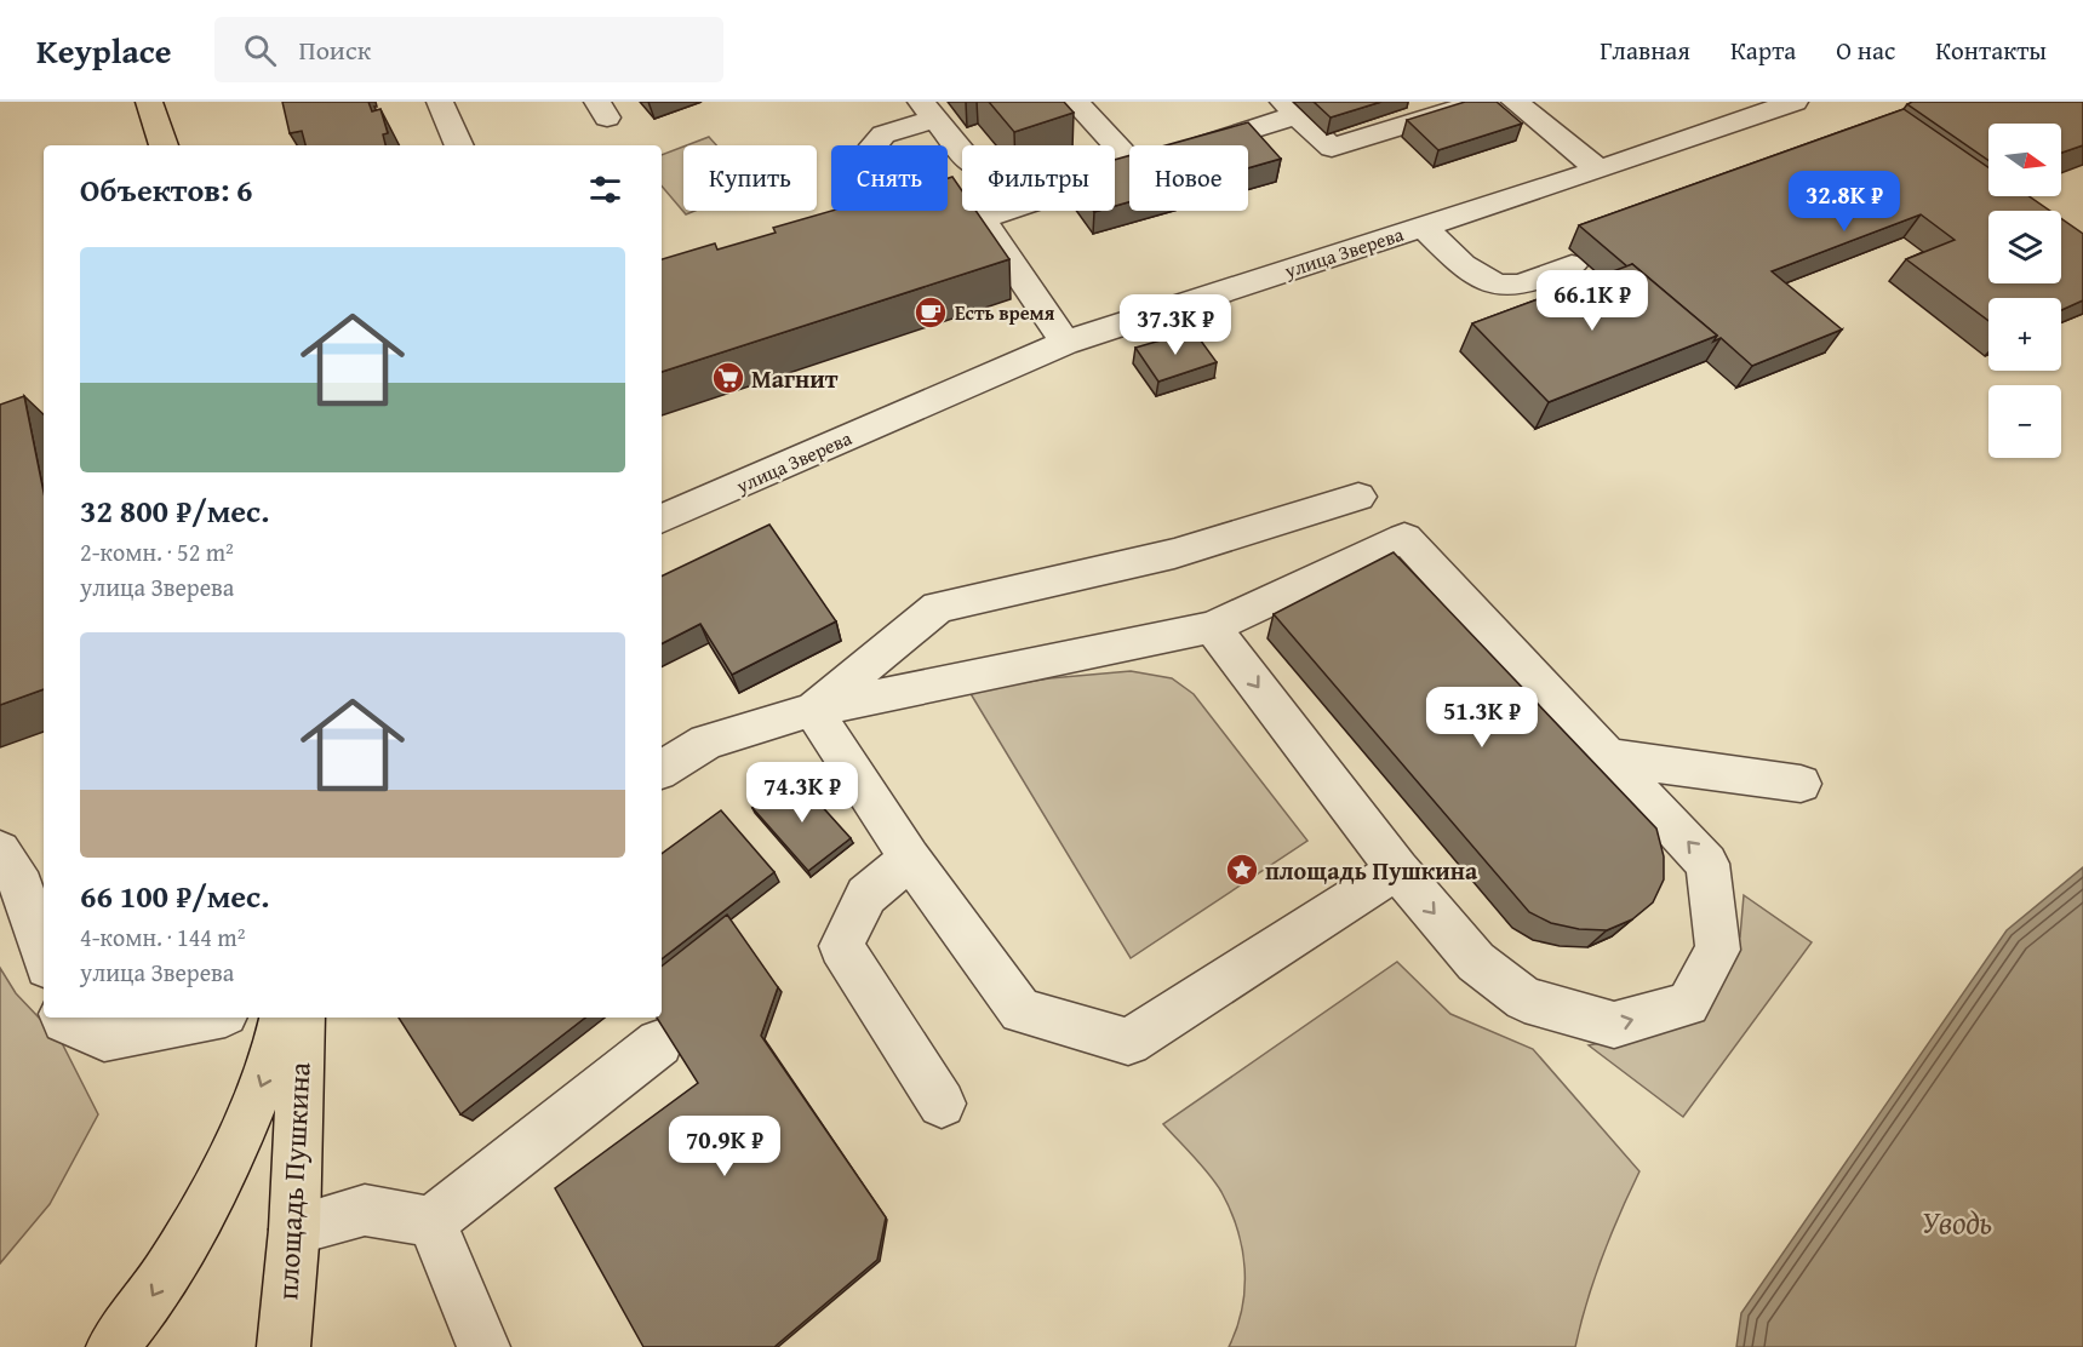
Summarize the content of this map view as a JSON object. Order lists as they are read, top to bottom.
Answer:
{
  "streets": {
    "main road": ["площадь Пушкина"],
    "street": ["улица Зверева"]
  },
  "water": ["Уводь"],
  "places": {
    "cafe": ["Есть время"],
    "supermarket": ["Магнит"],
    "place": ["площадь Пушкина"]
  },
  "north": "right",
  "page": {
    "header": "Keyplace",
    "search": "Поиск",
    "nav": [
      "Главная",
      "Карта",
      "О нас",
      "Контакты"
    ],
    "map_buttons": ["+", "−"],
    "chip": [
      "Купить",
      "Снять",
      "Фильтры",
      "Новое"
    ],
    "heading": "Объектов: 6",
    "price": [
      "32.8K ₽",
      "66.1K ₽",
      "37.3K ₽",
      "51.3K ₽",
      "74.3K ₽",
      "70.9K ₽"
    ],
    "list": [
      {
        "name": "32 800 ₽/мес.",
        "note": "2-комн. · 52 m² · улица Зверева"
      },
      {
        "name": "66 100 ₽/мес.",
        "note": "4-комн. · 144 m² · улица Зверева"
      }
    ]
  }
}
